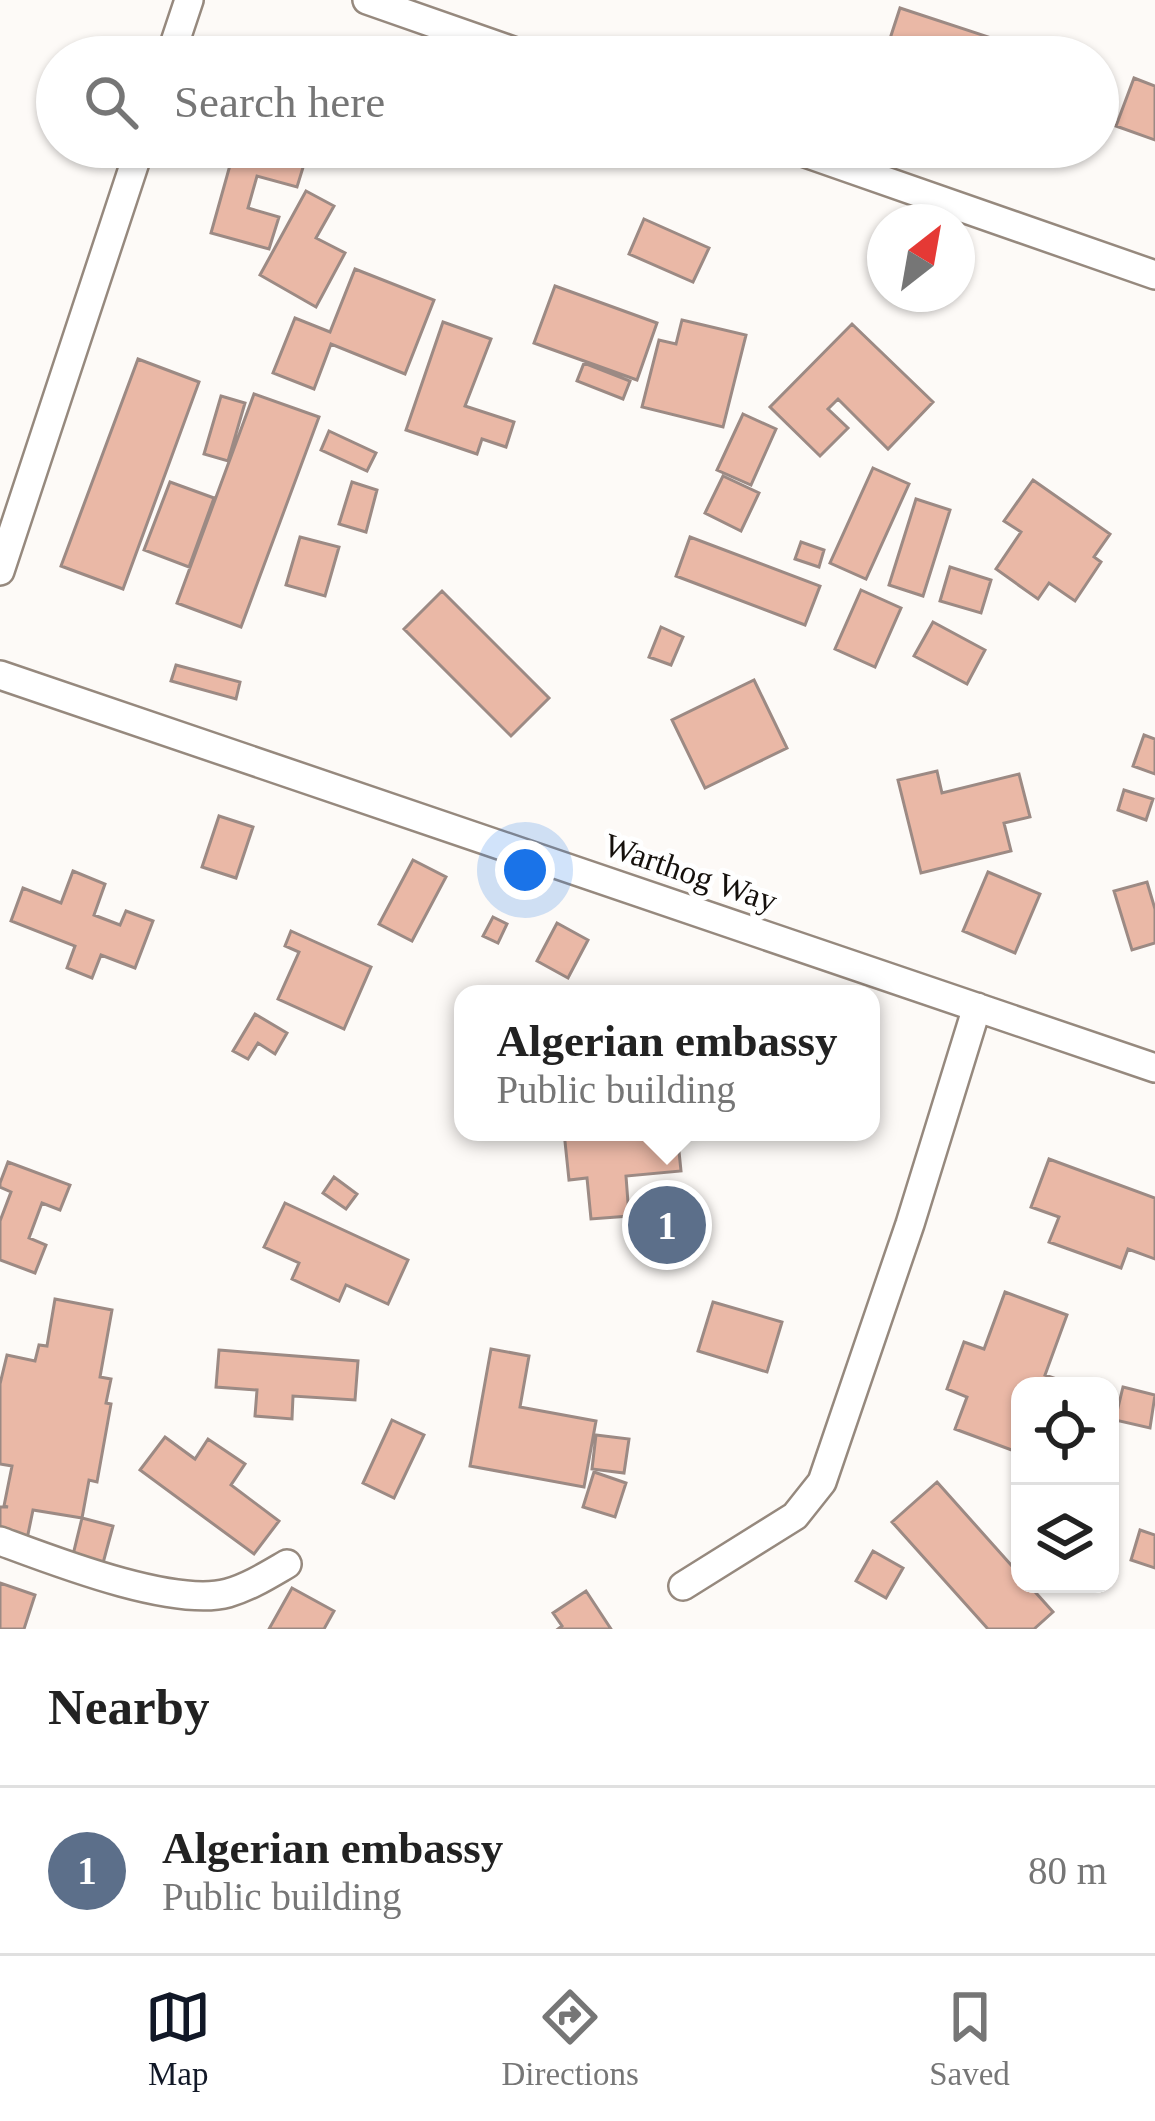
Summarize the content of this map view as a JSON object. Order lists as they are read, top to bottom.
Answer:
{
  "streets": {
    "street": ["Warthog Way"]
  },
  "north": "top right",
  "page": {
    "search": "Search here",
    "popup": ["Algerian embassy", "Public building"],
    "pins": "1",
    "heading": "Nearby",
    "list": [
      {
        "mark": "1",
        "name": "Algerian embassy",
        "note": "Public building",
        "value": "80 m"
      }
    ],
    "nav": ["Map", "Directions", "Saved"]
  }
}
